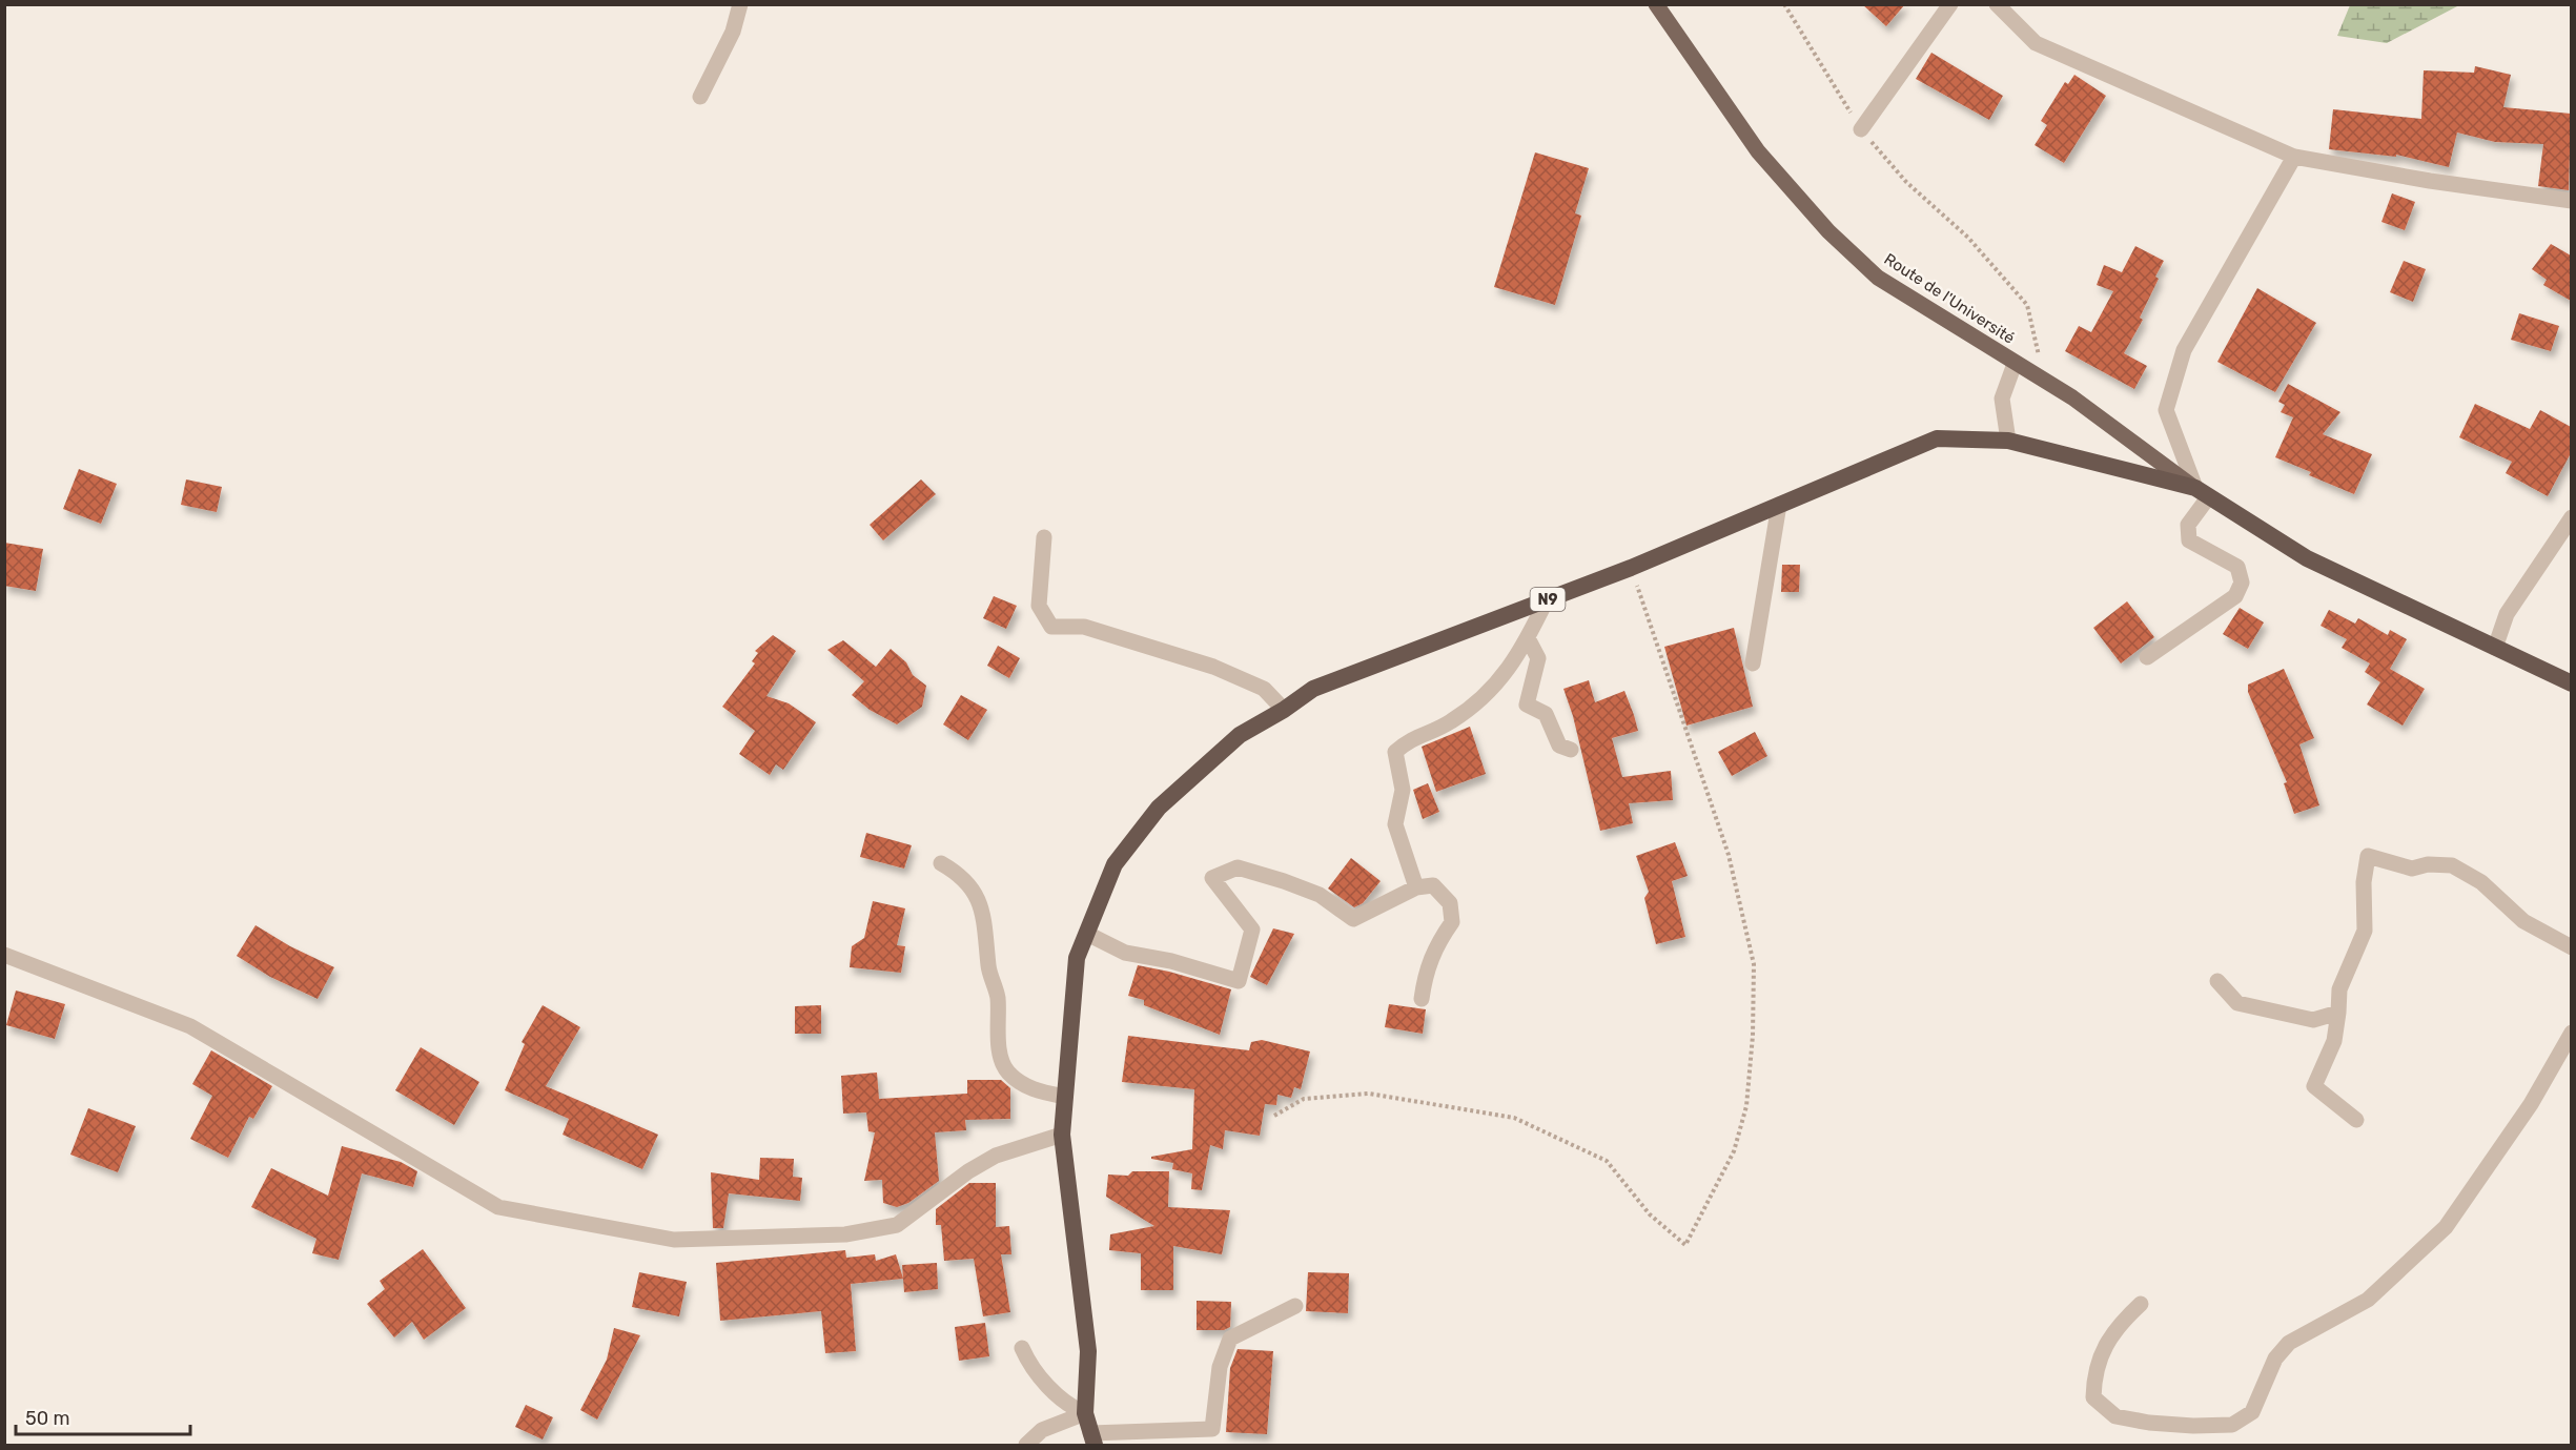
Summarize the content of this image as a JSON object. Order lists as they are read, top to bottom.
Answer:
{
  "streets": {
    "highway": ["N9"],
    "main road": ["Route de l'Université"]
  },
  "crossings": [
    ["Route de l'Université", "N9"]
  ],
  "scale_bar": "50 m"
}
